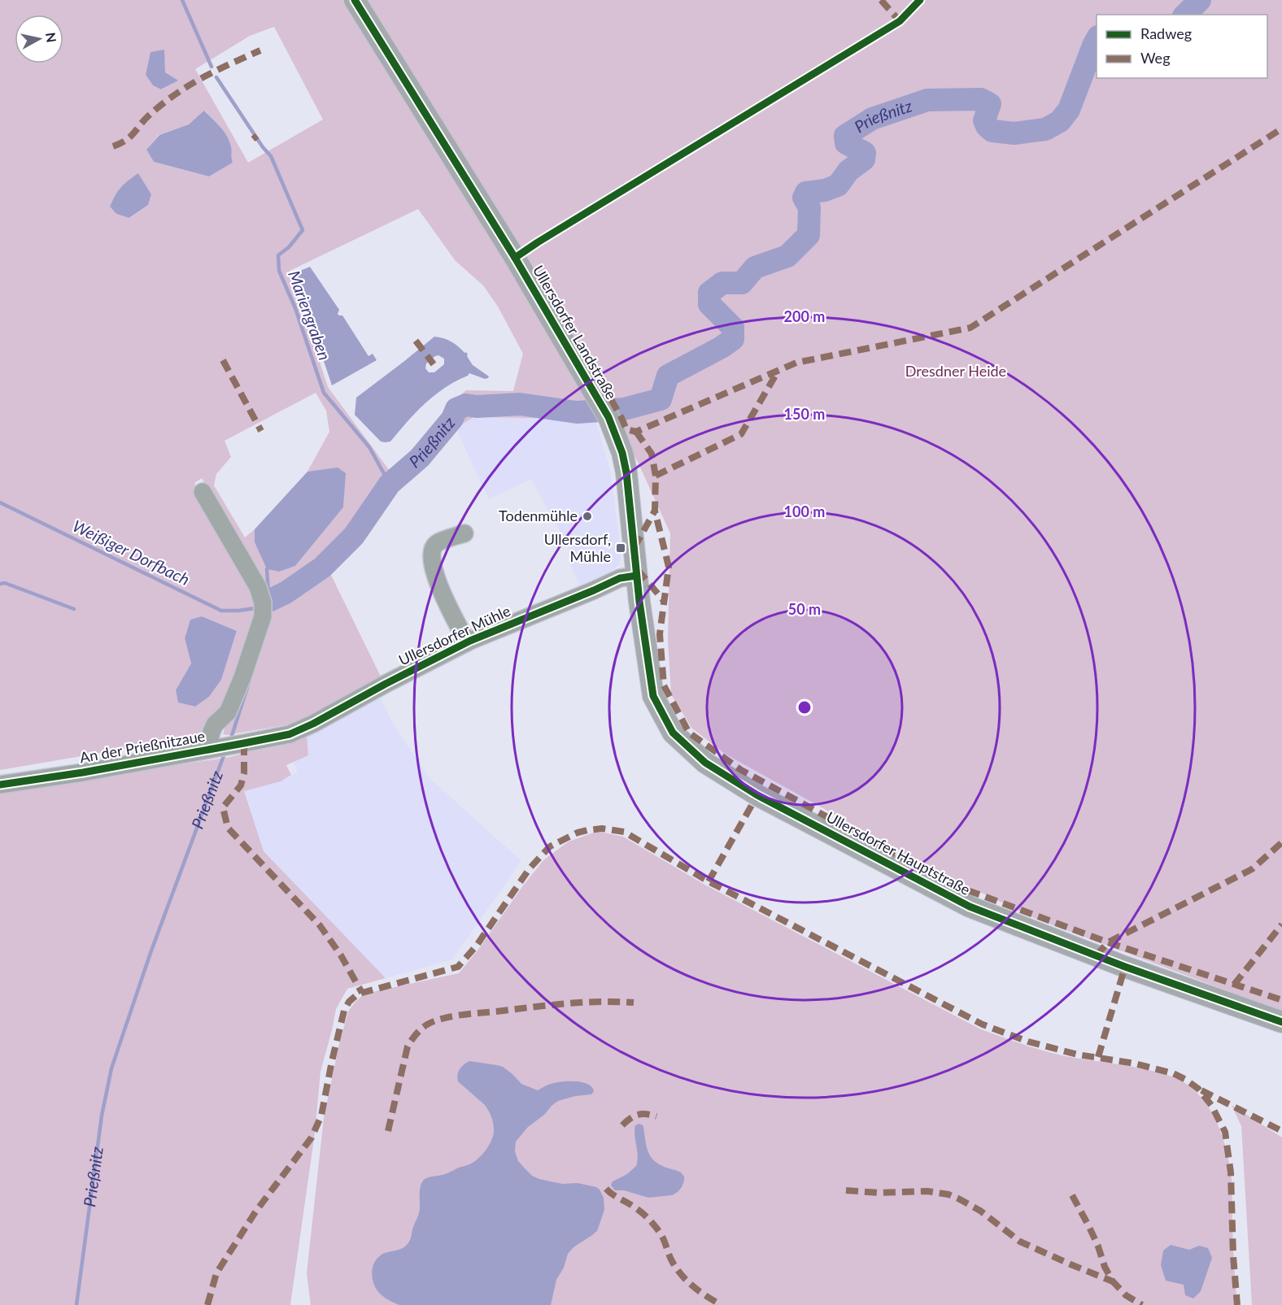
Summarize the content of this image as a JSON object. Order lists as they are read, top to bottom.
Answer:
{
  "streets": {
    "main road": ["Ullersdorfer Landstraße", "Ullersdorfer Hauptstraße"],
    "street": ["Ullersdorfer Mühle", "An der Prießnitzaue"]
  },
  "crossings": [
    ["Ullersdorfer Landstraße", "Ullersdorfer Mühle"],
    ["Ullersdorfer Landstraße", "Ullersdorfer Hauptstraße"],
    ["Ullersdorfer Mühle", "An der Prießnitzaue"],
    ["Ullersdorfer Mühle", "Ullersdorfer Hauptstraße"]
  ],
  "water": ["Prießnitz", "Mariengraben", "Weißiger Dorfbach"],
  "parks": ["Dresdner Heide"],
  "places": {
    "other": ["Todenmühle"],
    "transit": ["Ullersdorf, Mühle"]
  },
  "legend": ["Radweg", "Weg"],
  "north": "right",
  "rings": [
    "200 m",
    "150 m",
    "100 m",
    "50 m"
  ]
}
